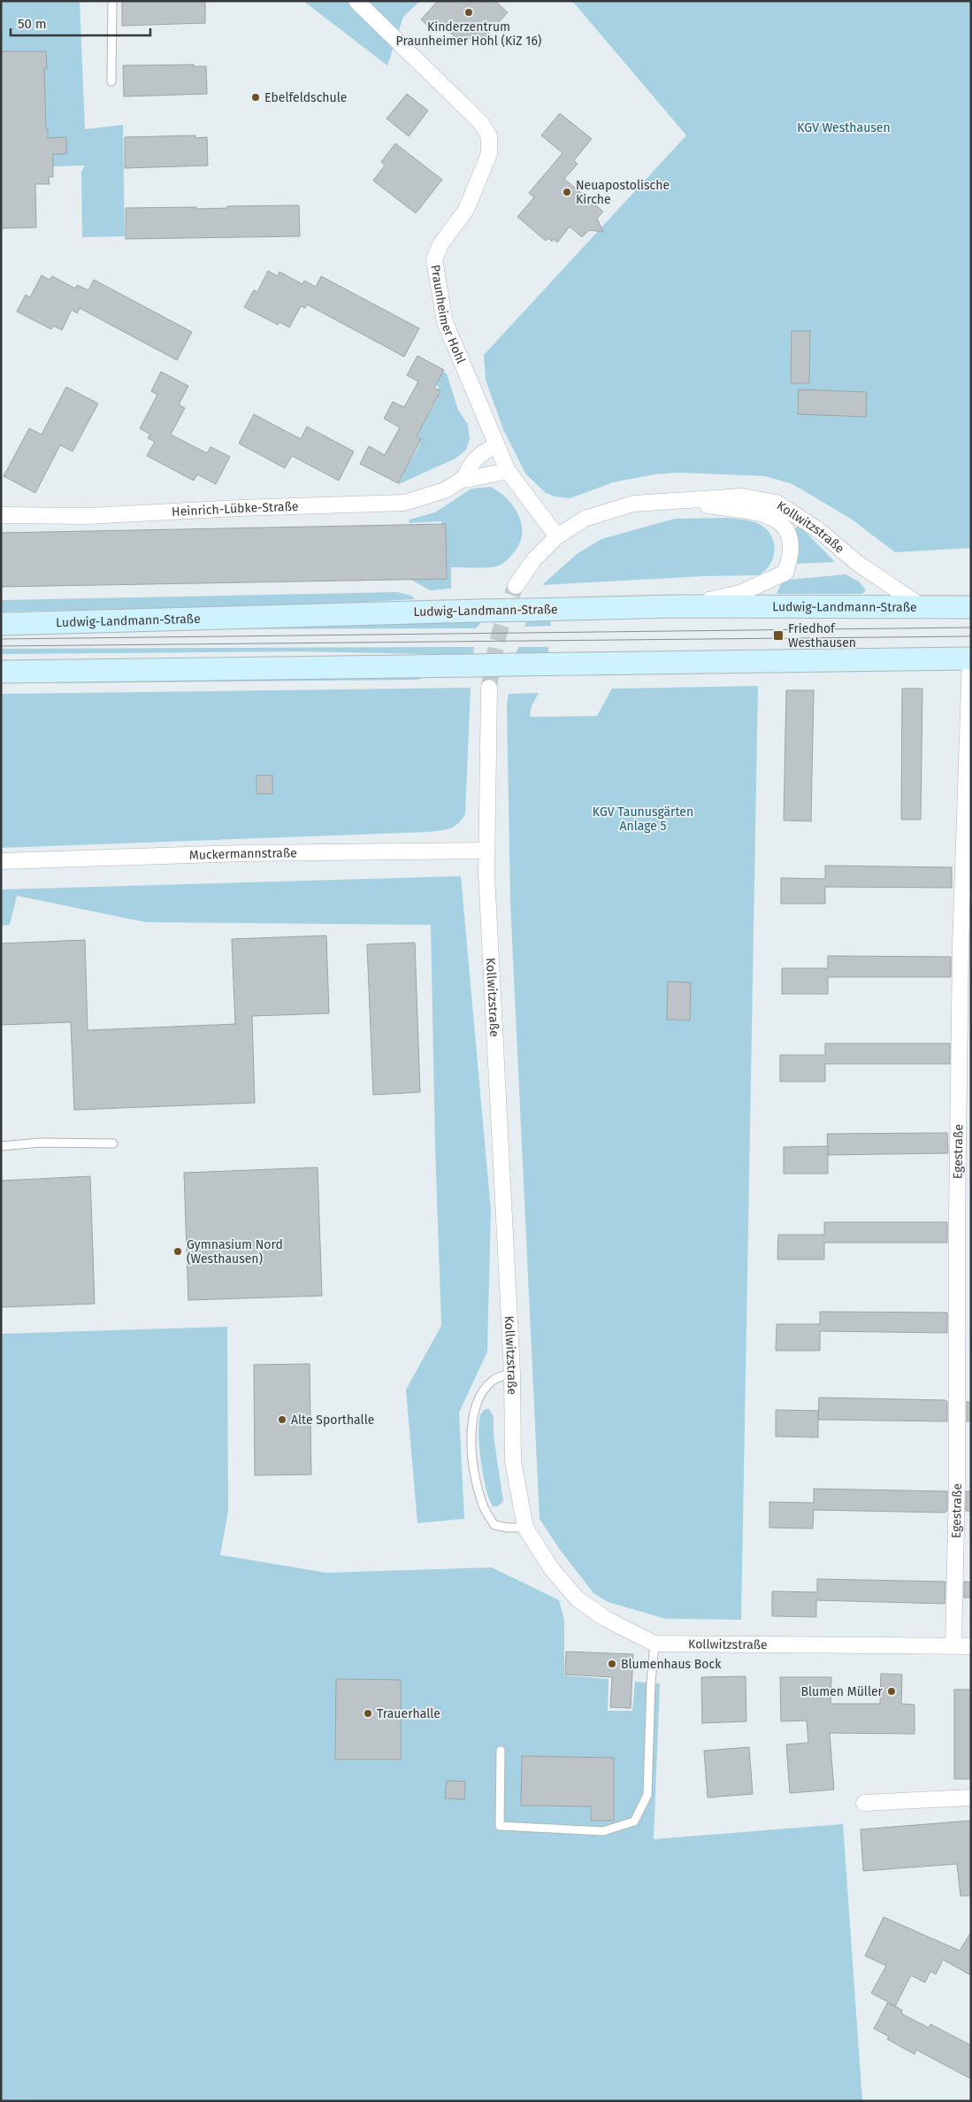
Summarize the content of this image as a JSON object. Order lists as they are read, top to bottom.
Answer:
{
  "streets": {
    "main road": ["Ludwig-Landmann-Straße"],
    "street": [
      "Praunheimer Hohl",
      "Heinrich-Lübke-Straße",
      "Kollwitzstraße",
      "Muckermannstraße",
      "Egestraße"
    ]
  },
  "crossings": [
    ["Praunheimer Hohl", "Heinrich-Lübke-Straße"],
    ["Praunheimer Hohl", "Kollwitzstraße"],
    ["Kollwitzstraße", "Ludwig-Landmann-Straße"],
    ["Kollwitzstraße", "Muckermannstraße"],
    ["Kollwitzstraße", "Egestraße"]
  ],
  "parks": ["KGV Westhausen", "KGV Taunusgärten Anlage 5"],
  "places": {
    "other": [
      "Kinderzentrum Praunheimer Hohl (KiZ 16)",
      "Ebelfeldschule",
      "Neuapostolische Kirche",
      "Gymnasium Nord (Westhausen)",
      "Alte Sporthalle",
      "Blumenhaus Bock",
      "Blumen Müller",
      "Trauerhalle"
    ],
    "transit": ["Friedhof Westhausen"]
  },
  "scale_bar": "50 m"
}
